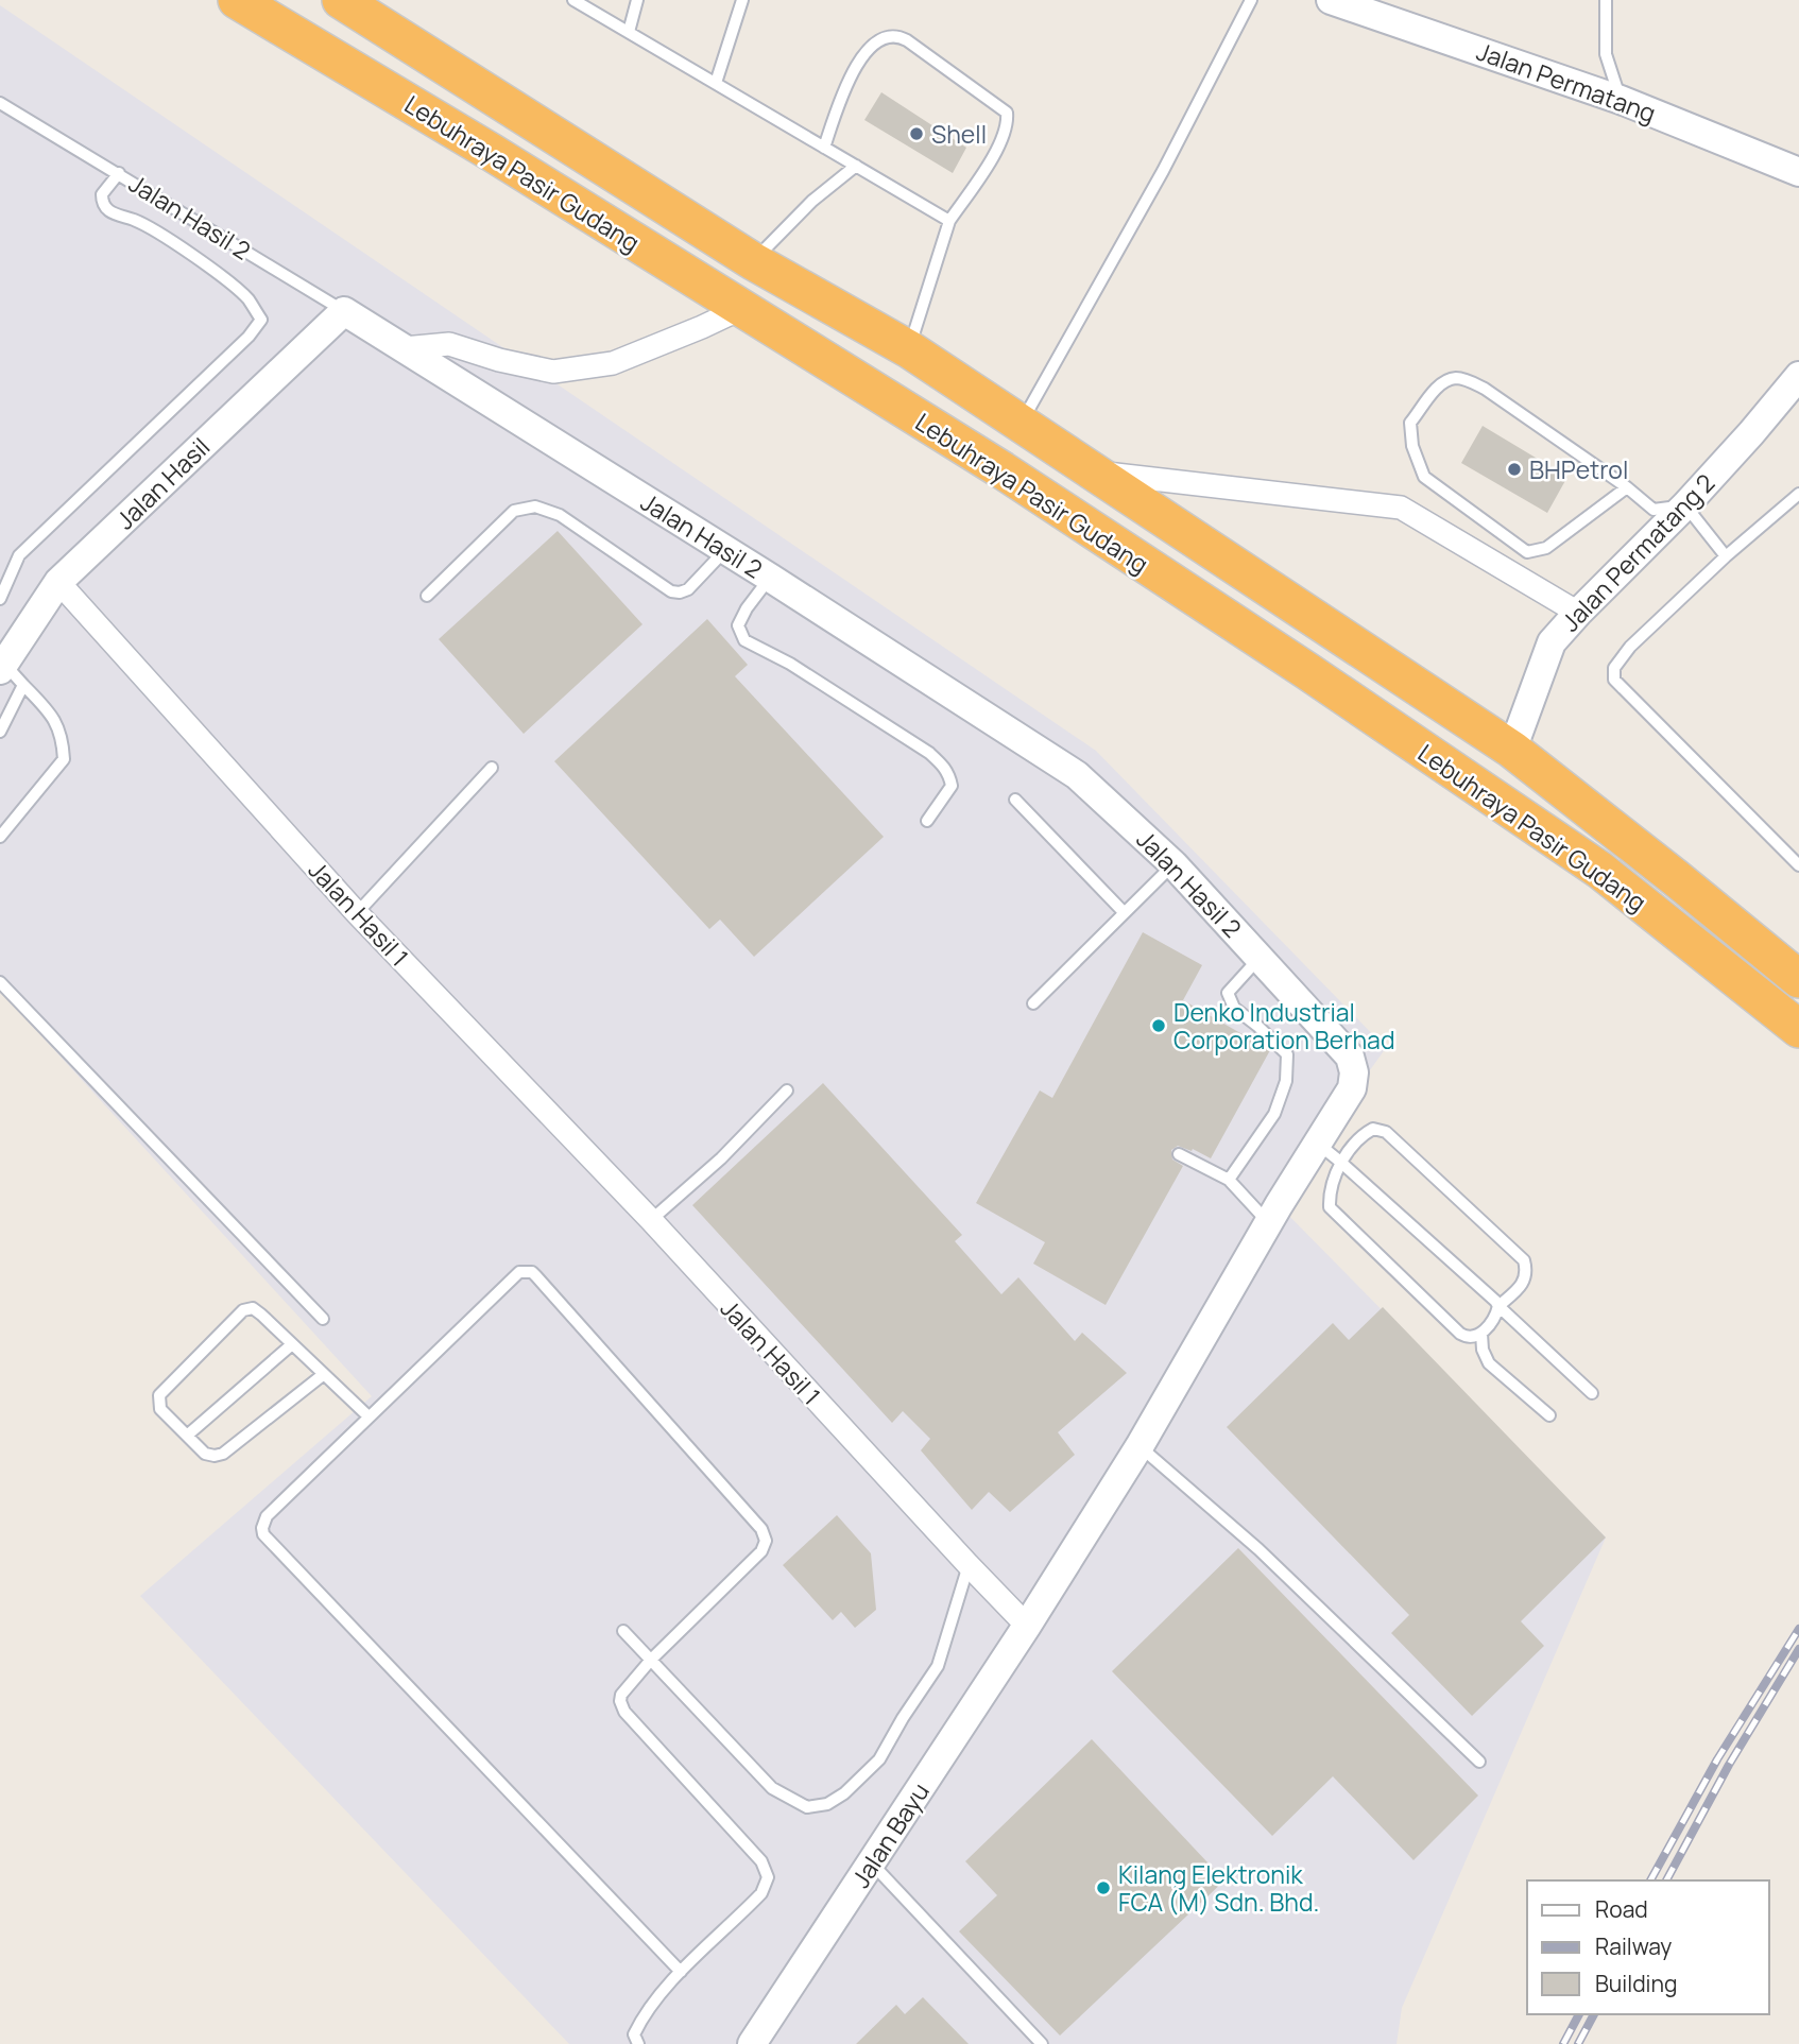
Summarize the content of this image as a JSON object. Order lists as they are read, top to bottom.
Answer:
{
  "streets": {
    "highway": ["Lebuhraya Pasir Gudang"],
    "street": [
      "Jalan Permatang",
      "Jalan Hasil 2",
      "Jalan Hasil",
      "Jalan Permatang 2",
      "Jalan Hasil 1",
      "Jalan Bayu"
    ]
  },
  "crossings": [
    ["Lebuhraya Pasir Gudang", "Jalan Permatang 2"],
    ["Jalan Hasil 2", "Jalan Hasil"],
    ["Jalan Hasil", "Jalan Hasil 1"],
    ["Jalan Hasil 1", "Jalan Bayu"]
  ],
  "places": [
    "Shell",
    "BHPetrol",
    "Denko Industrial Corporation Berhad",
    "Kilang Elektronik FCA (M) Sdn. Bhd."
  ],
  "legend": ["Road", "Railway", "Building"]
}
